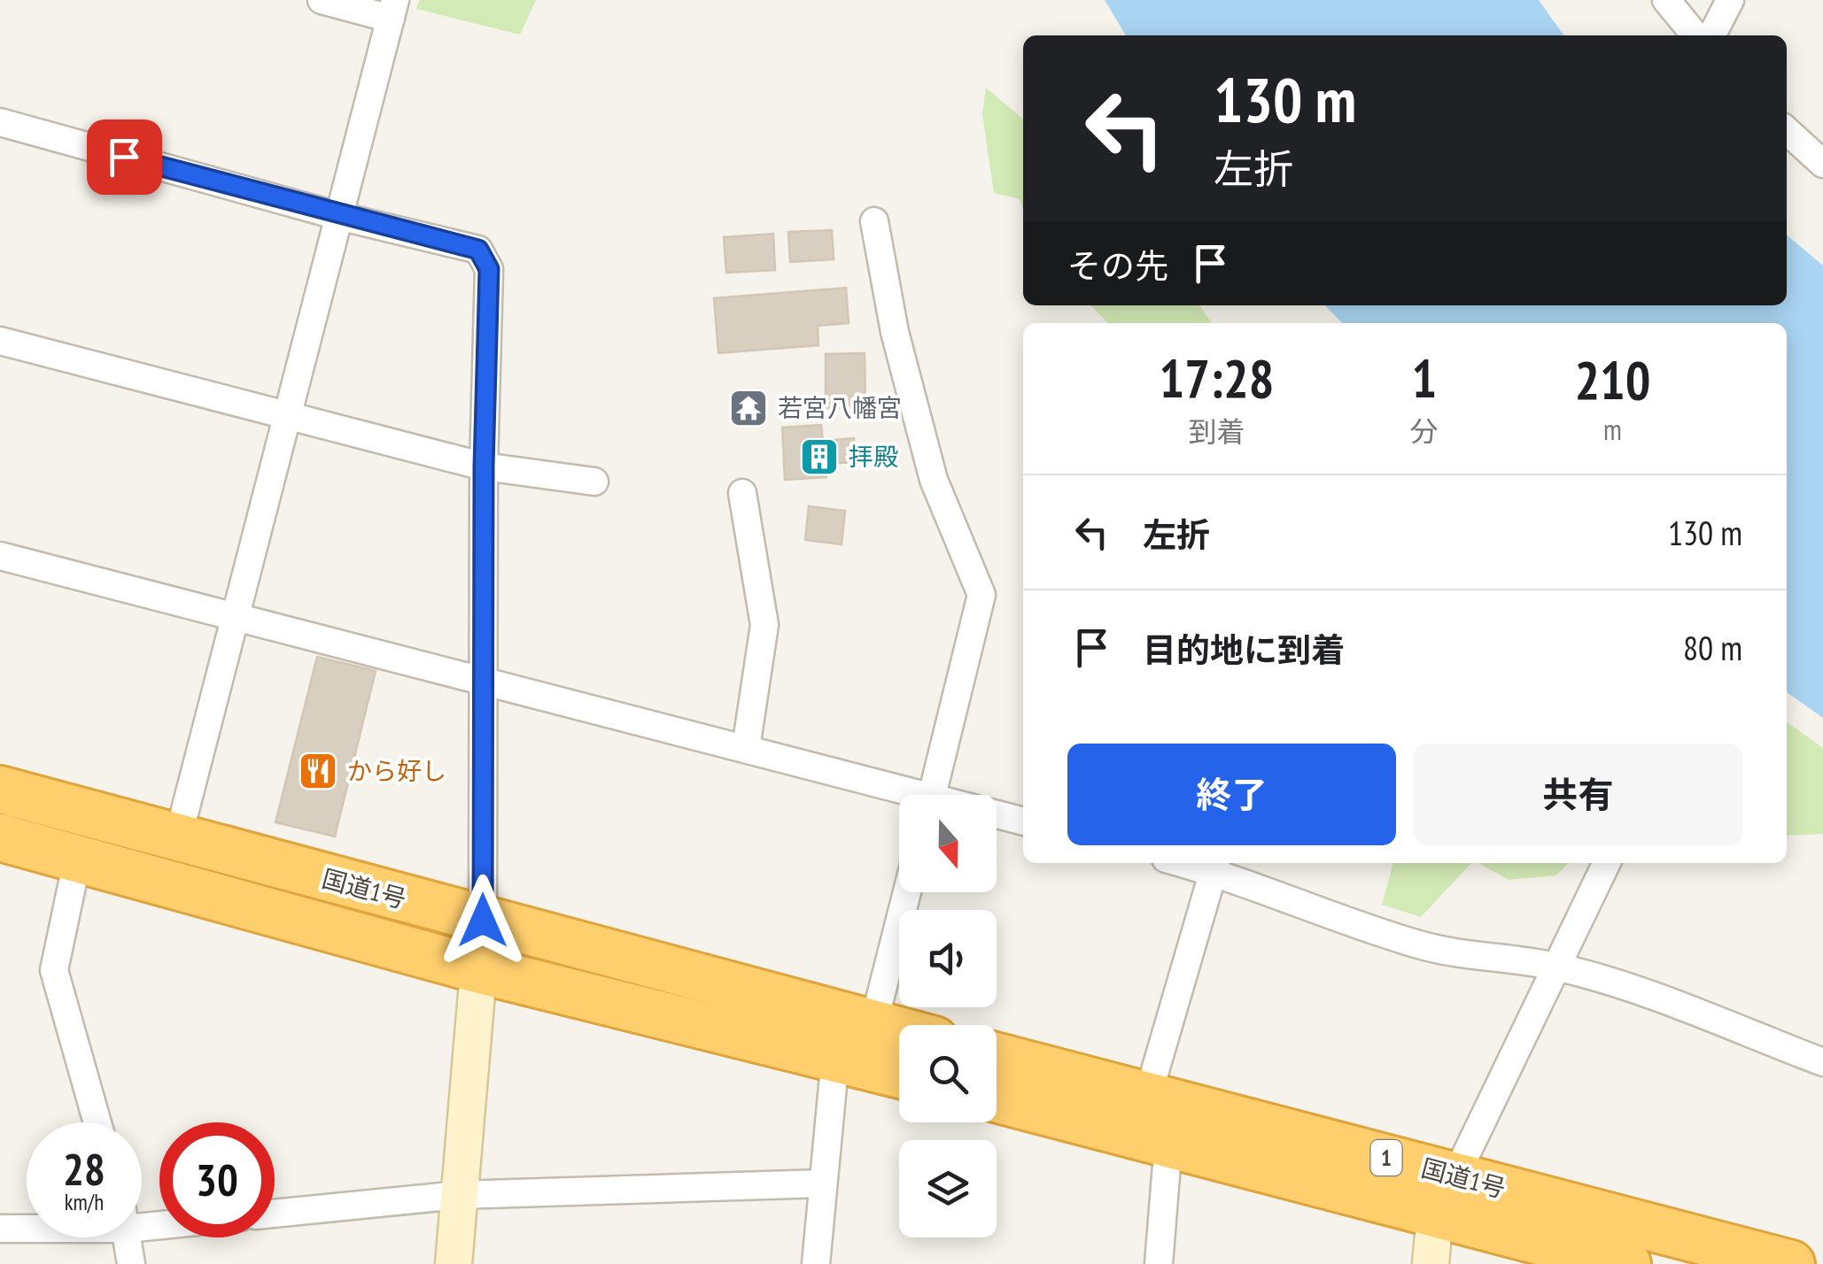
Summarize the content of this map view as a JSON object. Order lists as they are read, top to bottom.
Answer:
{
  "streets": {
    "highway": ["国道1号", "1"]
  },
  "places": {
    "temple": ["若宮八幡宮"],
    "building": ["拝殿"],
    "restaurant": ["から好し"]
  },
  "north": "bottom",
  "page": {
    "turn": ["130 m", "左折"],
    "then": "その先",
    "eta": [
      "17:28",
      "到着",
      "1",
      "分",
      "210",
      "m"
    ],
    "list": [
      {
        "name": "左折",
        "value": "130 m"
      },
      {
        "name": "目的地に到着",
        "value": "80 m"
      }
    ],
    "buttons": ["終了", "共有"],
    "speed": "28 km/h",
    "limit": "30"
  }
}
